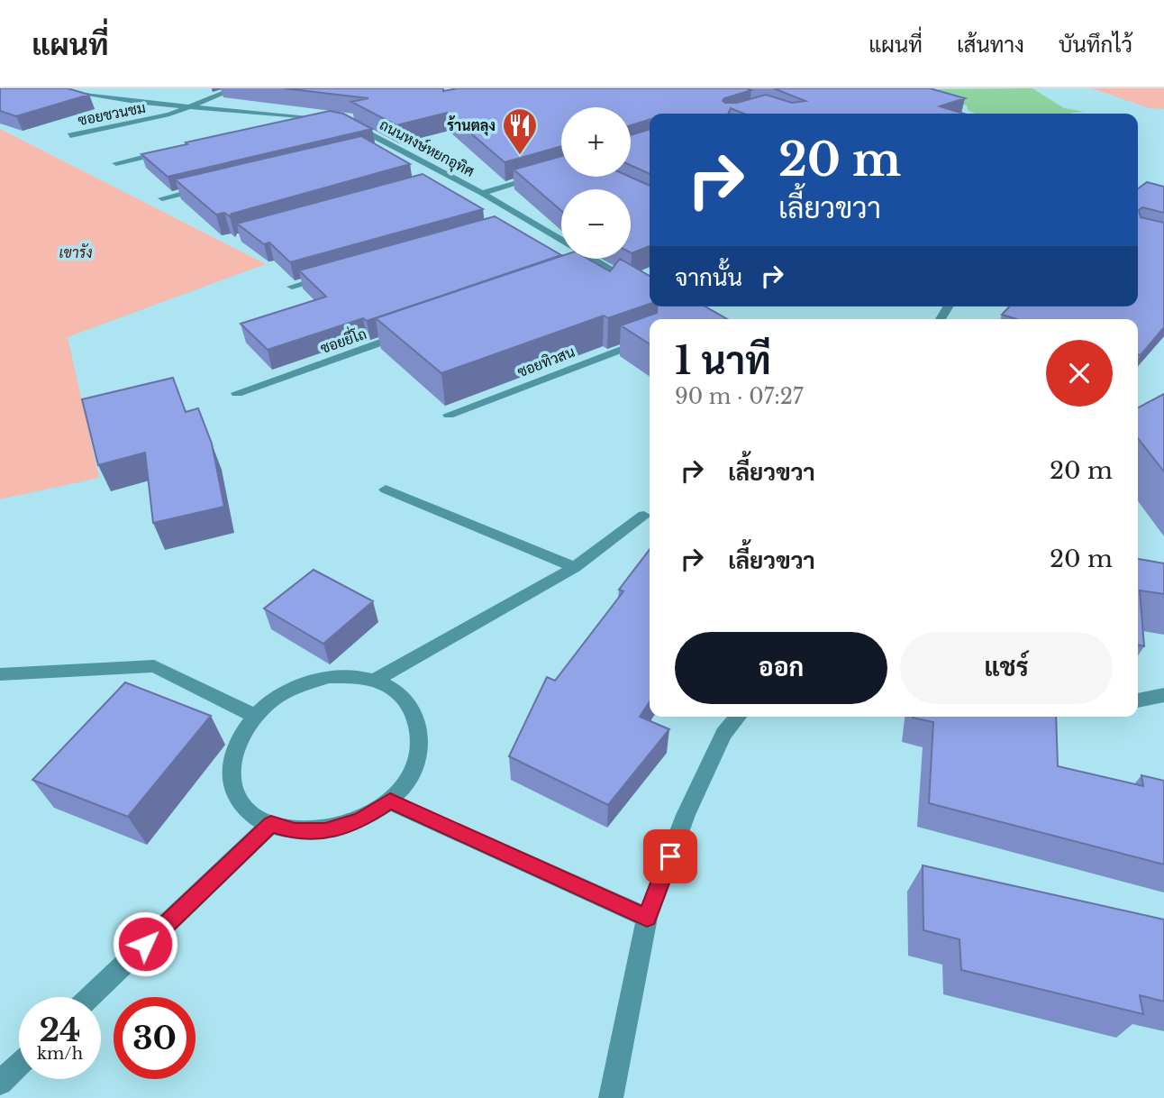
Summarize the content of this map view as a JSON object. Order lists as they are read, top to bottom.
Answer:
{
  "streets": {
    "street": [
      "ซอยชวนชม",
      "ถนนหงษ์หยกอุทิศ",
      "ซอยยี่โถ",
      "ซอยทิวสน"
    ]
  },
  "parks": ["เขารัง"],
  "places": {
    "restaurant": ["ร้านตลุง"]
  },
  "page": {
    "header": "แผนที่",
    "nav": ["แผนที่", "เส้นทาง", "บันทึกไว้"],
    "map_buttons": ["+", "−"],
    "turn": ["20 m", "เลี้ยวขวา"],
    "then": "จากนั้น",
    "heading": ["1 นาที", "90 m · 07:27"],
    "list": [
      {
        "name": "เลี้ยวขวา",
        "value": "20 m"
      },
      {
        "name": "เลี้ยวขวา",
        "value": "20 m"
      }
    ],
    "buttons": ["ออก", "แชร์"],
    "speed": "24 km/h",
    "limit": "30"
  }
}
